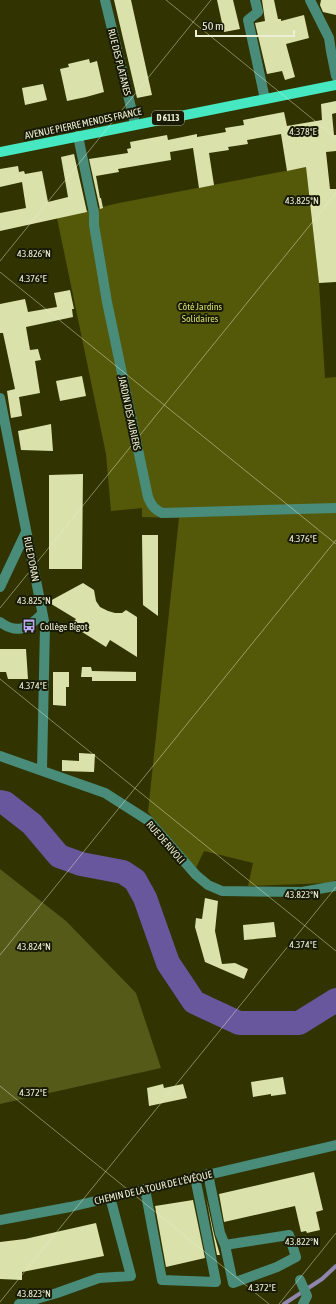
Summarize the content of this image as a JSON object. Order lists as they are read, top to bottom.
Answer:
{
  "streets": {
    "main road": ["D 6113", "AVENUE PIERRE MENDES FRANCE"],
    "street": [
      "RUE DES PLATANES",
      "JARDIN DES AURIERS",
      "RUE D'ORAN",
      "RUE DE RIVOLI",
      "CHEMIN DE LA TOUR DE L'ÉVÊQUE"
    ]
  },
  "crossings": [
    ["RUE DES PLATANES", "AVENUE PIERRE MENDES FRANCE"],
    ["AVENUE PIERRE MENDES FRANCE", "JARDIN DES AURIERS"],
    ["RUE D'ORAN", "RUE DE RIVOLI"]
  ],
  "parks": ["Côté Jardins Solidaires"],
  "places": {
    "bus stop": ["Collège Bigot"]
  },
  "scale_bar": "50 m",
  "coordinates": [
    "4.378°E",
    "43.825°N",
    "43.826°N",
    "4.376°E",
    "4.374°E",
    "43.823°N",
    "43.824°N",
    "4.372°E",
    "43.822°N"
  ]
}
